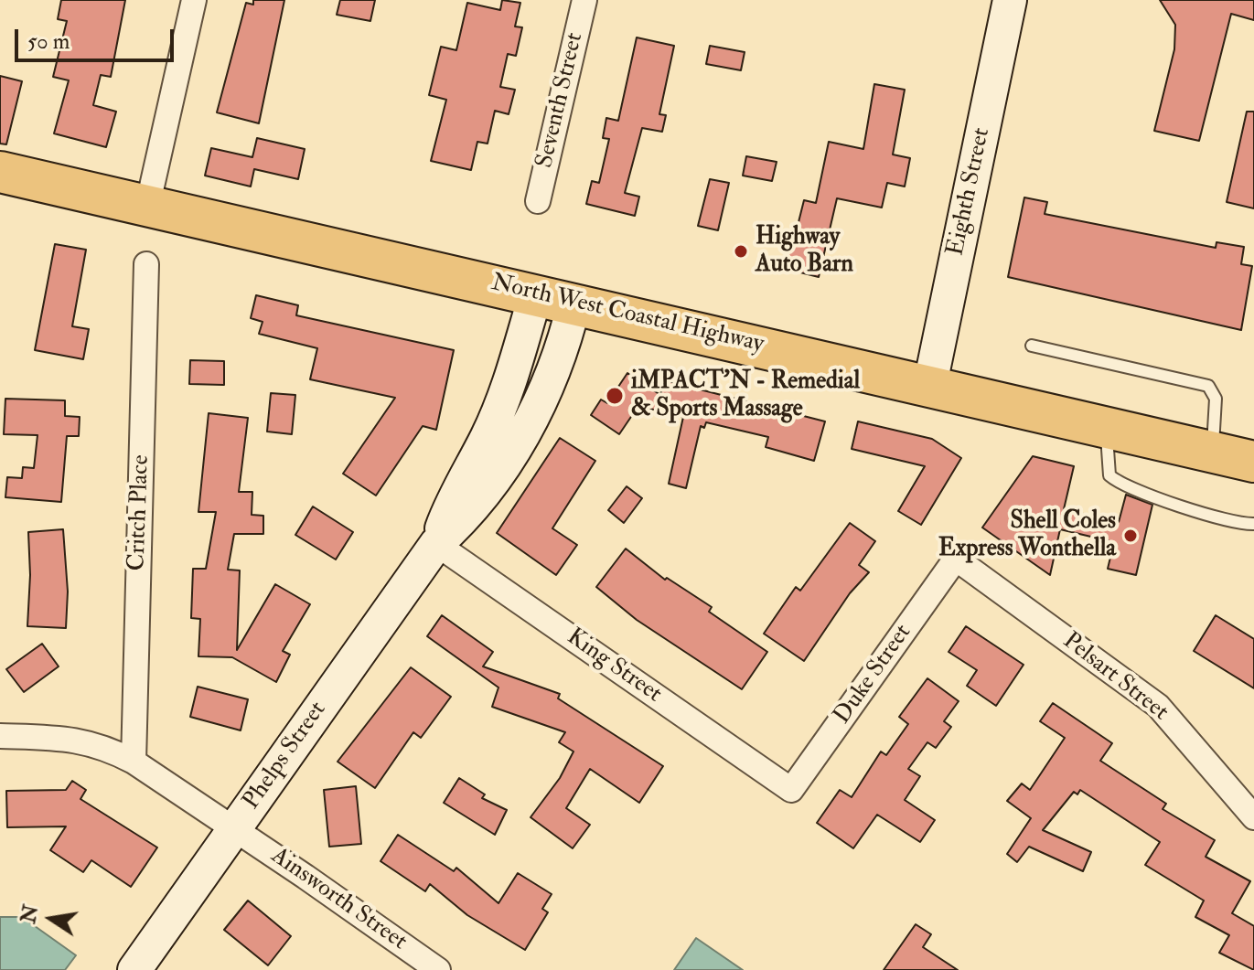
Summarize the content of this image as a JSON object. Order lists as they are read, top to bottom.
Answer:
{
  "streets": {
    "highway": ["North West Coastal Highway"],
    "main road": ["Eighth Street", "Phelps Street"],
    "street": [
      "Seventh Street",
      "Critch Place",
      "King Street",
      "Duke Street",
      "Pelsart Street",
      "Ainsworth Street"
    ]
  },
  "crossings": [
    ["Eighth Street", "North West Coastal Highway"],
    ["North West Coastal Highway", "Phelps Street"],
    ["Critch Place", "Ainsworth Street"],
    ["King Street", "Duke Street"],
    ["King Street", "Phelps Street"],
    ["Duke Street", "Pelsart Street"],
    ["Phelps Street", "Ainsworth Street"]
  ],
  "places": ["Highway Auto Barn", "iMPACT'N - Remedial & Sports Massage", "Shell Coles Express Wonthella"],
  "scale_bar": "50 m",
  "north": "left"
}
